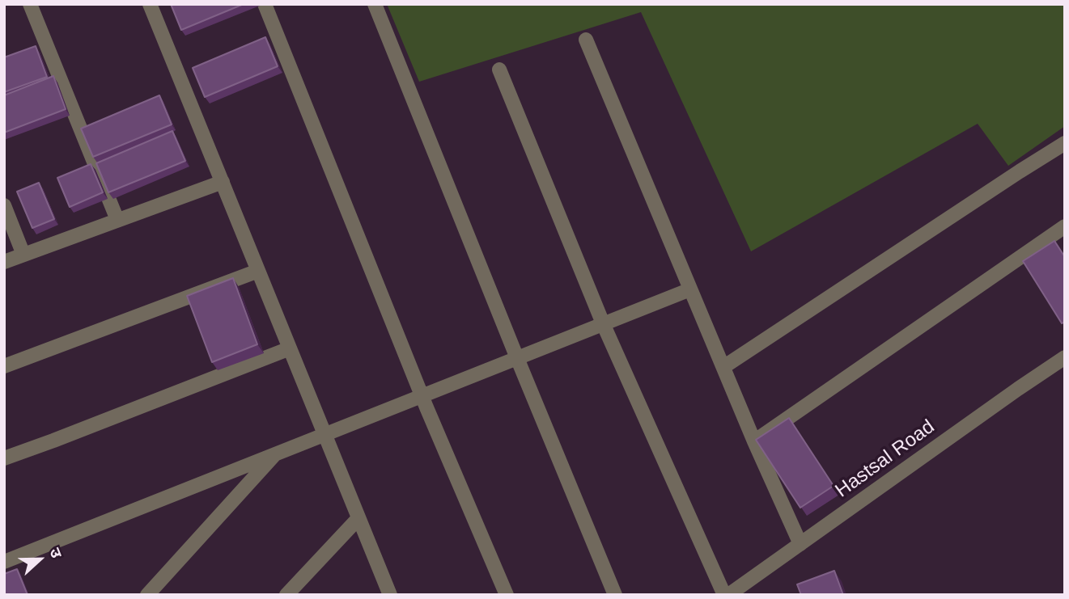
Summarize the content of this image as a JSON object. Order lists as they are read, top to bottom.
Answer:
{
  "streets": {
    "street": ["Hastsal Road"]
  },
  "north": "right"
}
